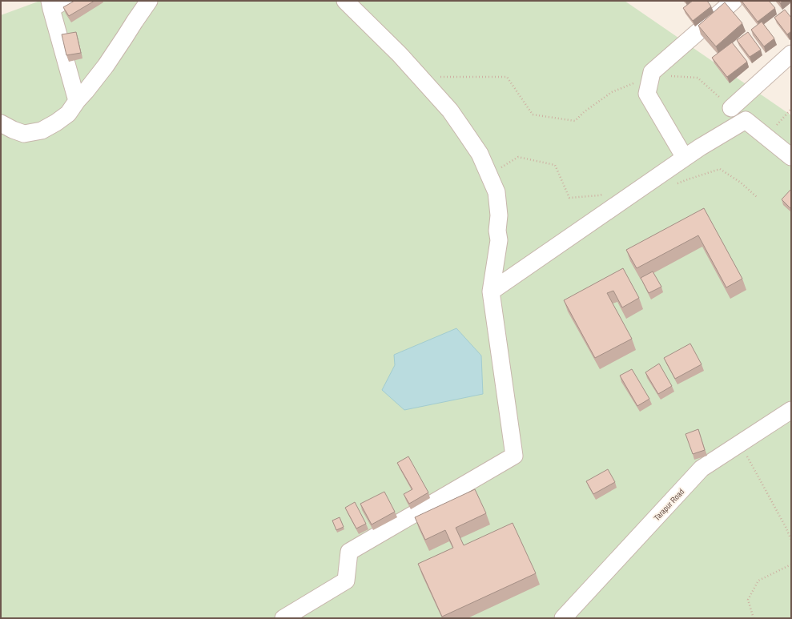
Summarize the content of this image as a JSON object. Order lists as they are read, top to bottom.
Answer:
{
  "streets": {
    "street": ["Tarapur Road"]
  }
}
